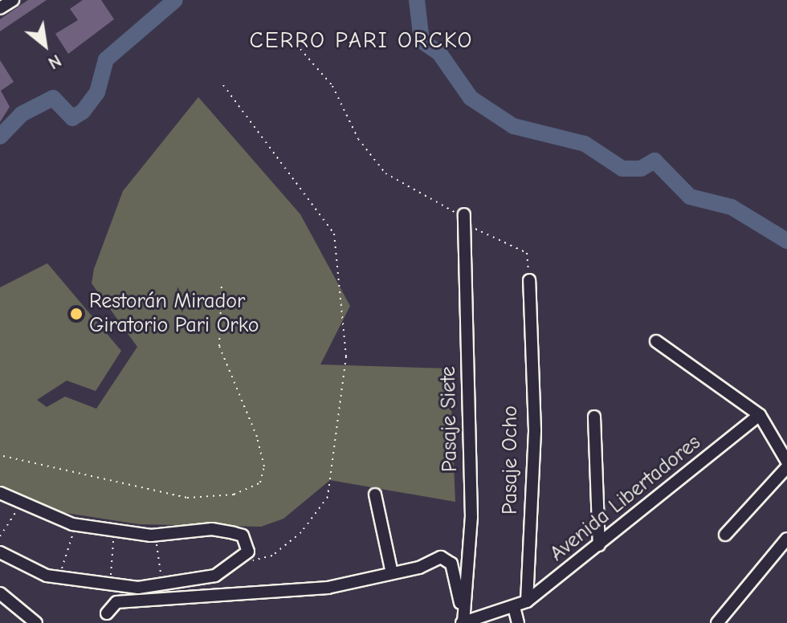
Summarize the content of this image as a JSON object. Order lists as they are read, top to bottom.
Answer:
{
  "streets": {
    "street": ["Pasaje Siete", "Pasaje Ocho", "Avenida Libertadores"]
  },
  "crossings": [
    ["Pasaje Siete", "Avenida Libertadores"],
    ["Pasaje Ocho", "Avenida Libertadores"]
  ],
  "districts": ["CERRO PARI ORCKO"],
  "places": ["Restorán Mirador Giratorio Pari Orko"],
  "north": "bottom right"
}
